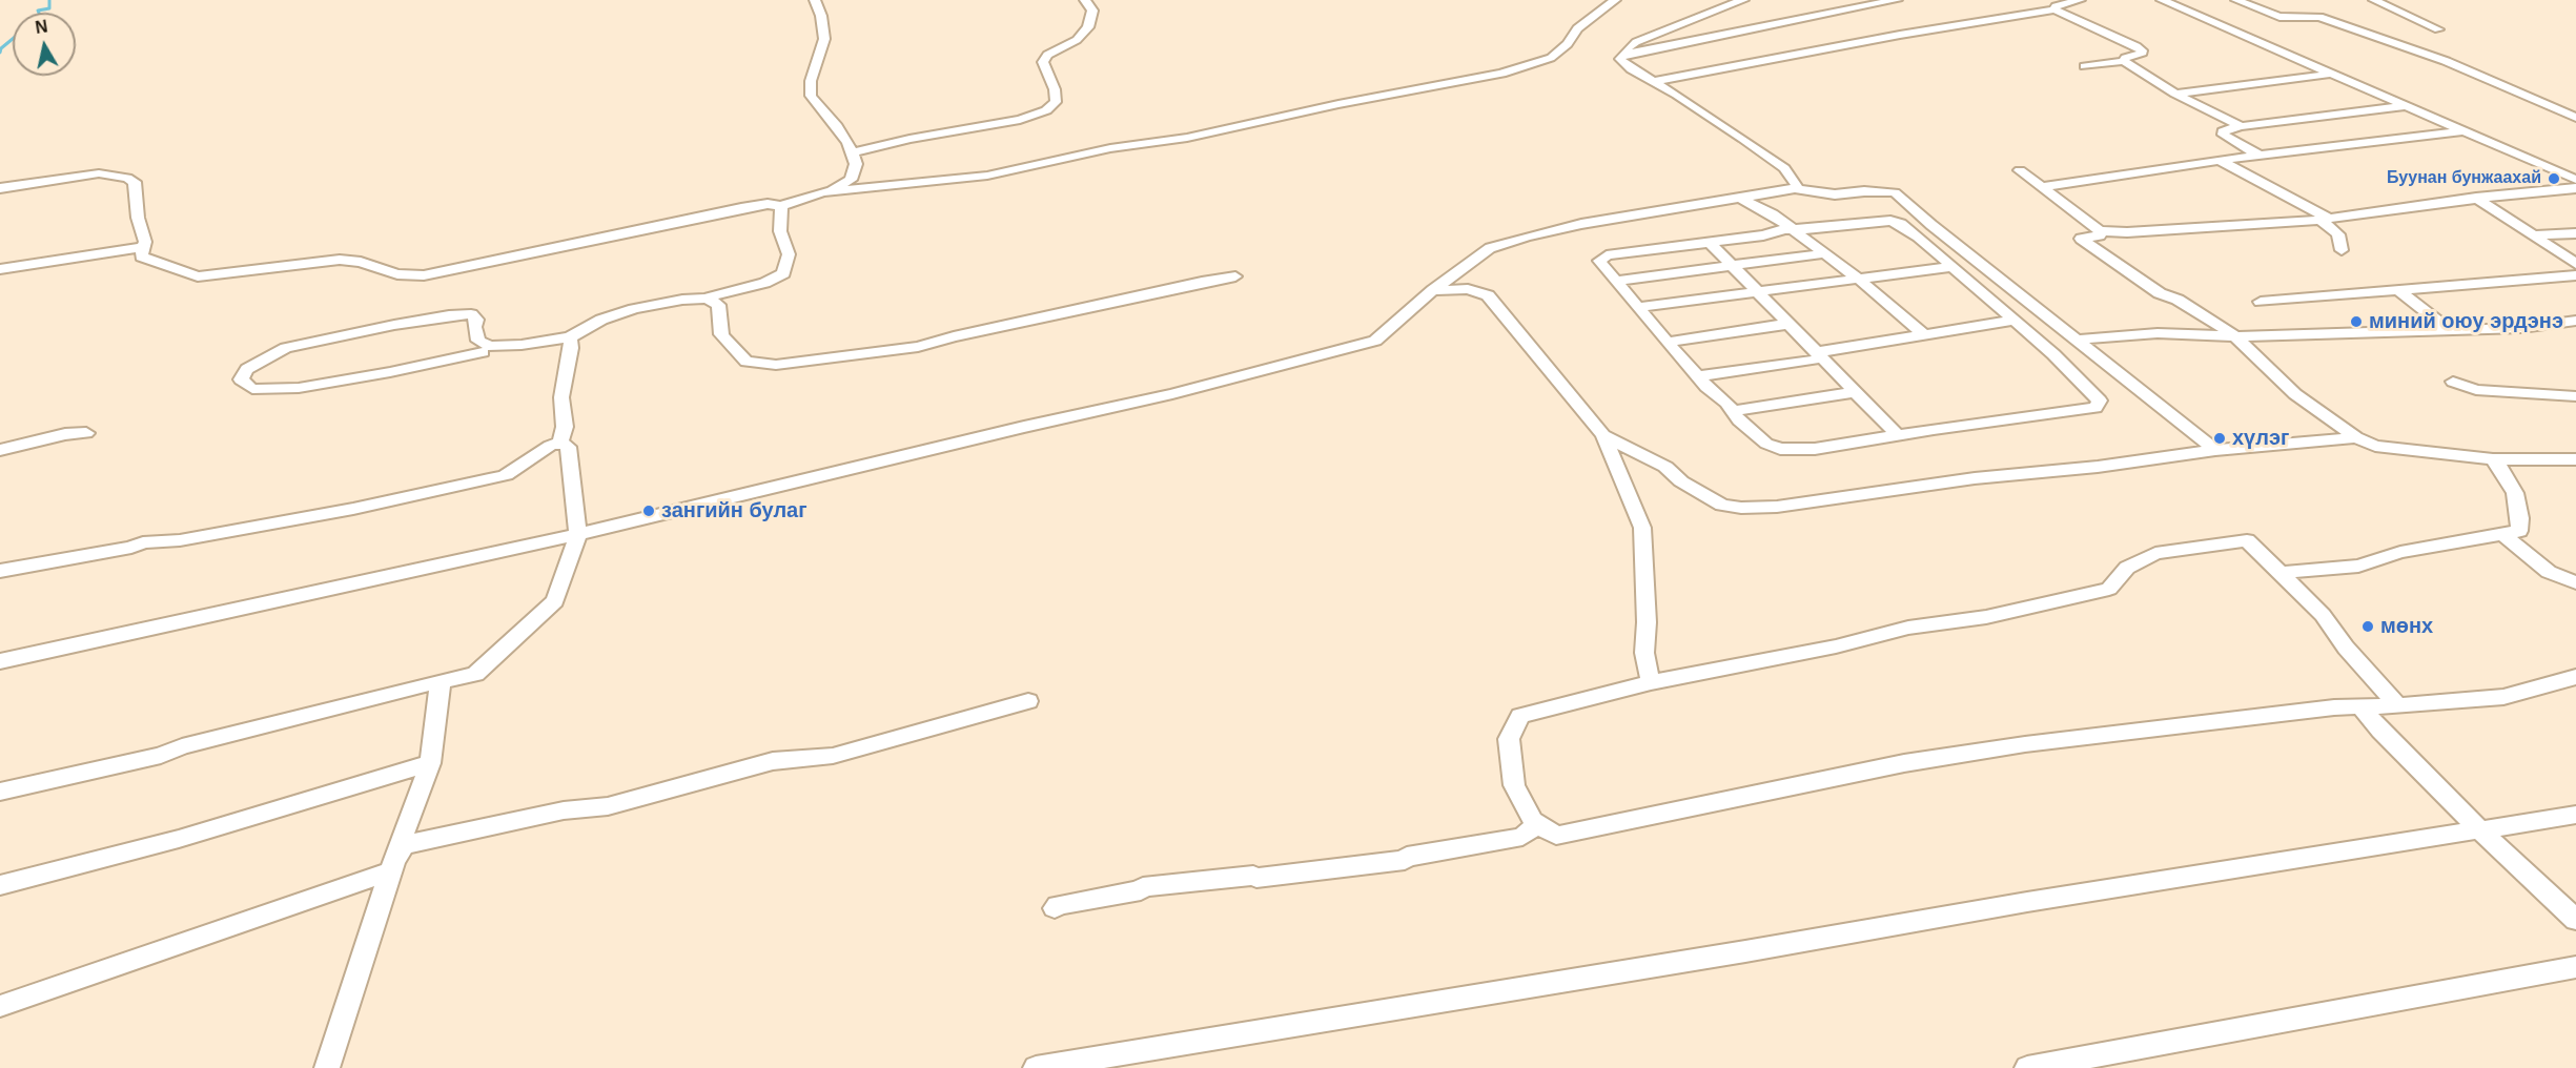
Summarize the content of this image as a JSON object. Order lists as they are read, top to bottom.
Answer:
{
  "places": [
    "Буунан бунжаахай",
    "миний оюу эрдэнэ",
    "хүлэг",
    "зангийн булаг",
    "мөнх"
  ],
  "north": "top"
}
